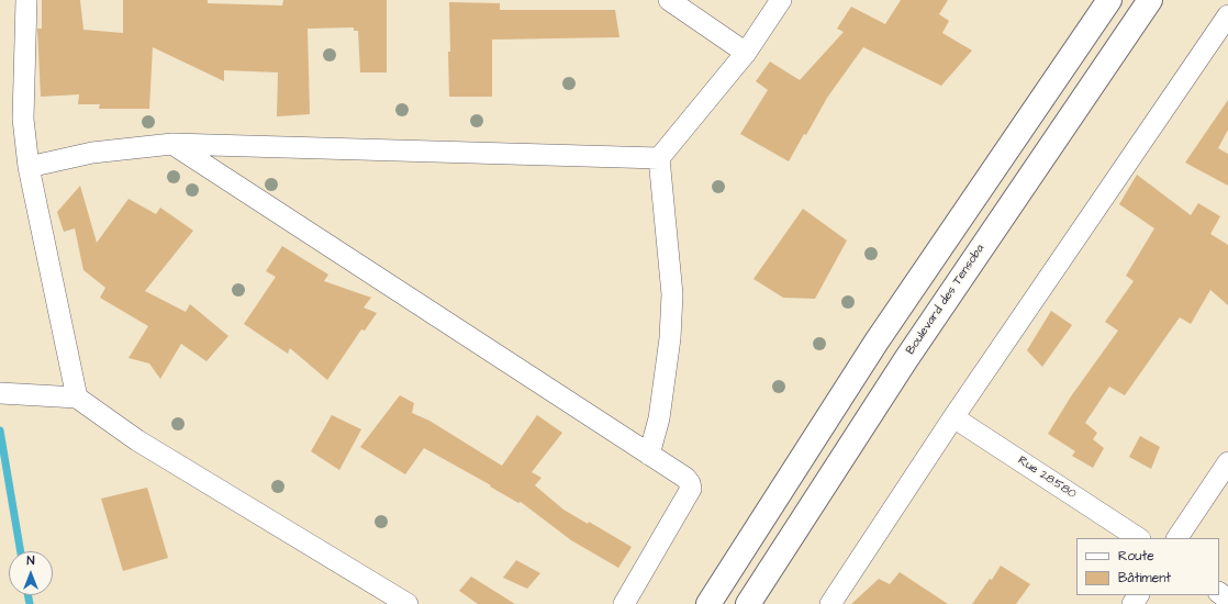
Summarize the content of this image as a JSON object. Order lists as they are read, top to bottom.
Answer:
{
  "streets": {
    "main road": ["Boulevard des Tensoba"],
    "street": ["Rue 28.580"]
  },
  "legend": ["Route", "Bâtiment"],
  "north": "top"
}
